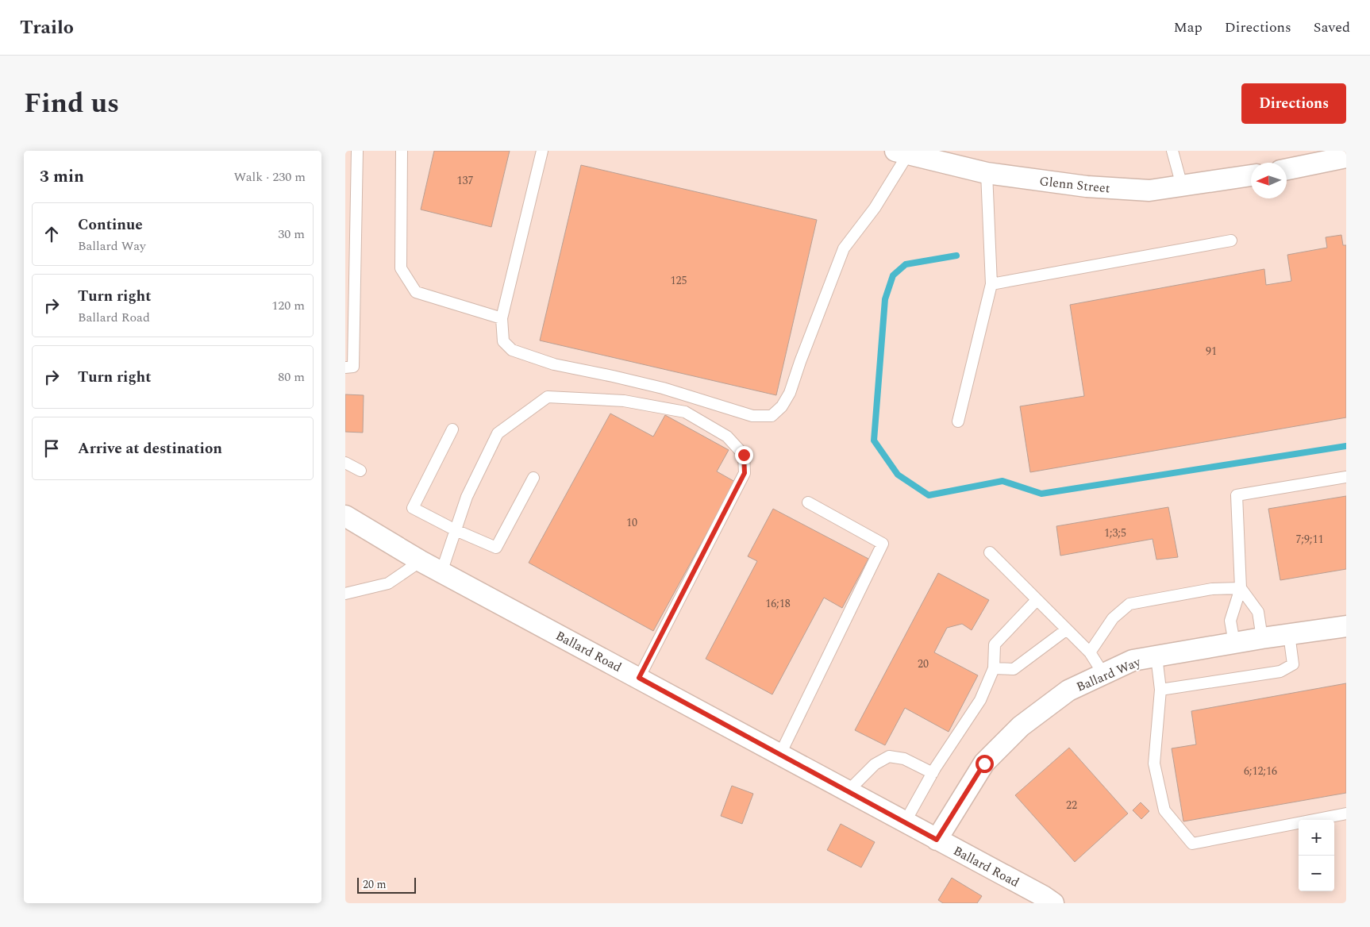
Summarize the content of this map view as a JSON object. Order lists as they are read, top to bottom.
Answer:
{
  "streets": {
    "street": ["Glenn Street", "Ballard Road", "Ballard Way"]
  },
  "crossings": [
    ["Ballard Road", "Ballard Way"]
  ],
  "house_numbers": [
    "137",
    "125",
    "91",
    "10",
    "1;3;5",
    "7;9;11",
    "16;18",
    "20",
    "6;12;16",
    "22"
  ],
  "scale_bar": "20 m",
  "north": "left",
  "page": {
    "header": "Trailo",
    "nav": ["Map", "Directions", "Saved"],
    "title": "Find us",
    "buttons": "Directions",
    "heading": ["3 min", "Walk · 230 m"],
    "list": [
      ["Continue", "Ballard Way", "30 m"],
      ["Turn right", "Ballard Road", "120 m"],
      ["Turn right", "80 m"],
      "Arrive at destination"
    ],
    "map_buttons": ["+", "−"],
    "scale": "20 m"
  }
}
